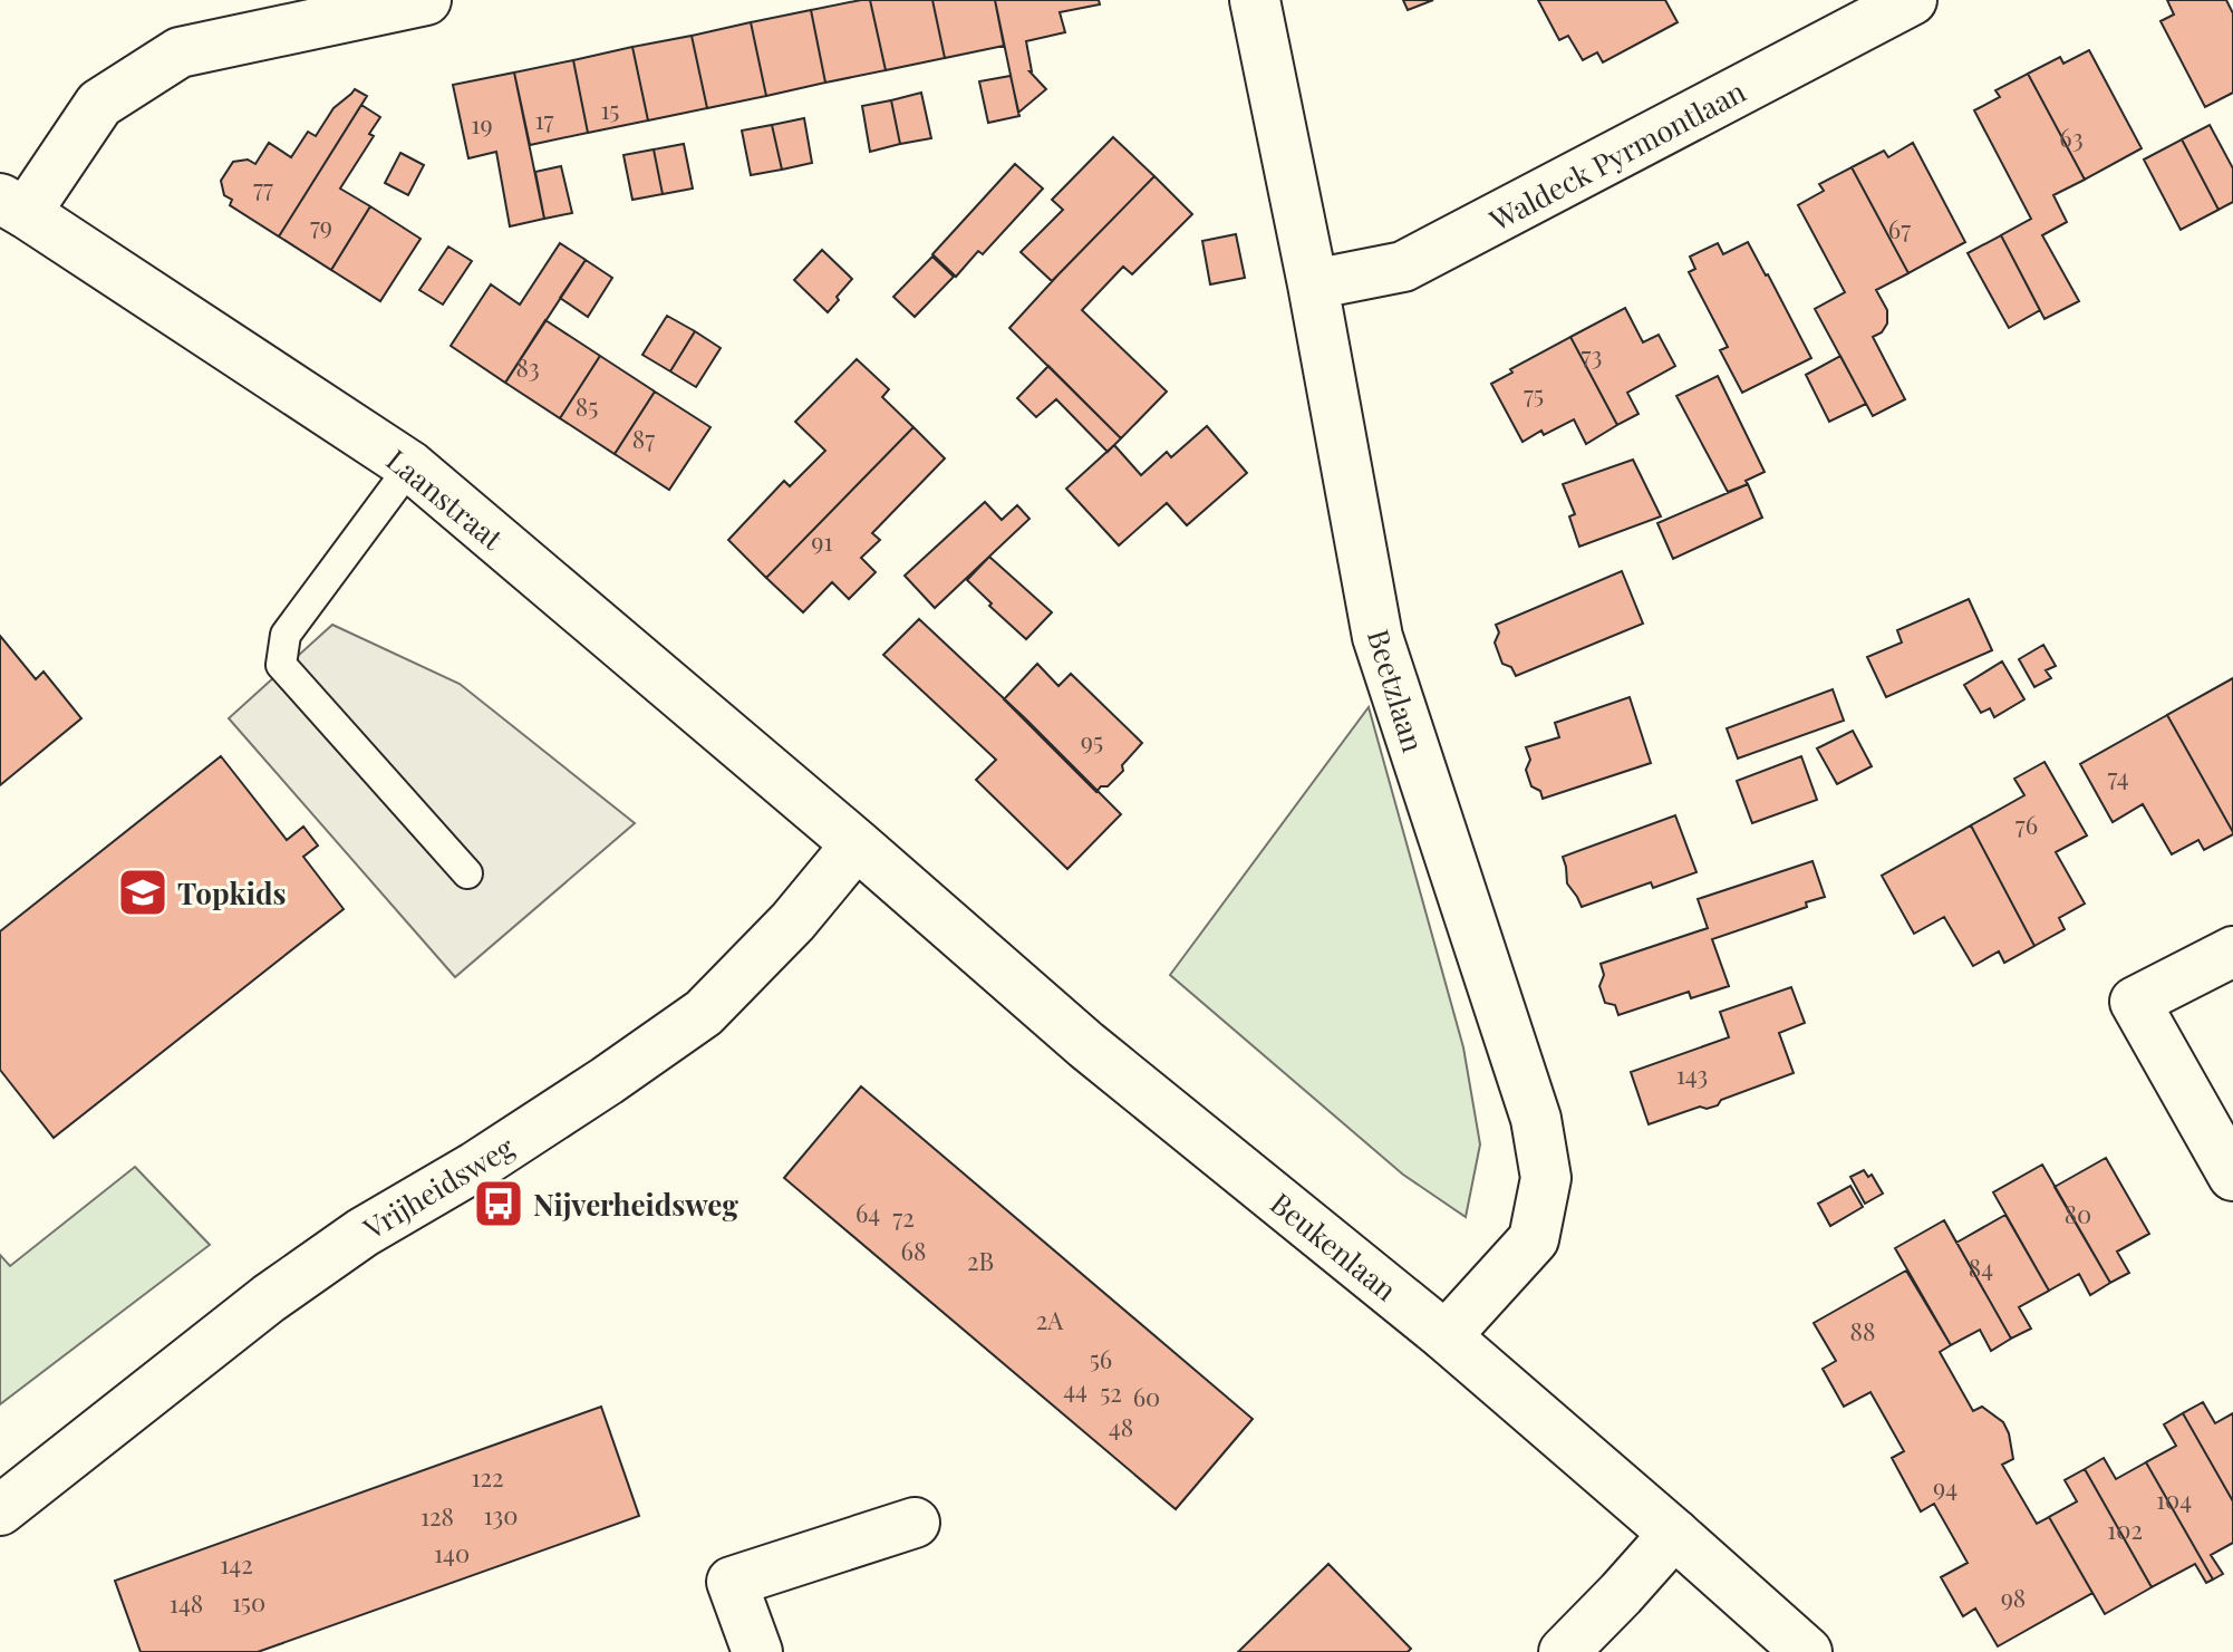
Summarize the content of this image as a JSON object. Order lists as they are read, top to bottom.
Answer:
{
  "streets": {
    "street": [
      "Waldeck Pyrmontlaan",
      "Laanstraat",
      "Beetzlaan",
      "Vrijheidsweg",
      "Beukenlaan"
    ]
  },
  "crossings": [
    ["Waldeck Pyrmontlaan", "Beetzlaan"],
    ["Laanstraat", "Vrijheidsweg"],
    ["Laanstraat", "Beukenlaan"],
    ["Beetzlaan", "Beukenlaan"],
    ["Vrijheidsweg", "Beukenlaan"]
  ],
  "places": {
    "school or university": ["Topkids"],
    "bus stop": ["Nijverheidsweg"]
  },
  "house_numbers": [
    "15",
    "17",
    "19",
    "63",
    "77",
    "79",
    "67",
    "73",
    "83",
    "75",
    "85",
    "87",
    "91",
    "95",
    "74",
    "76",
    "143",
    "64",
    "80",
    "72",
    "68",
    "2B",
    "84",
    "2A",
    "88",
    "56",
    "44",
    "52",
    "60",
    "48",
    "122",
    "94",
    "104",
    "130",
    "128",
    "102",
    "140",
    "142",
    "98",
    "150",
    "148"
  ]
}
